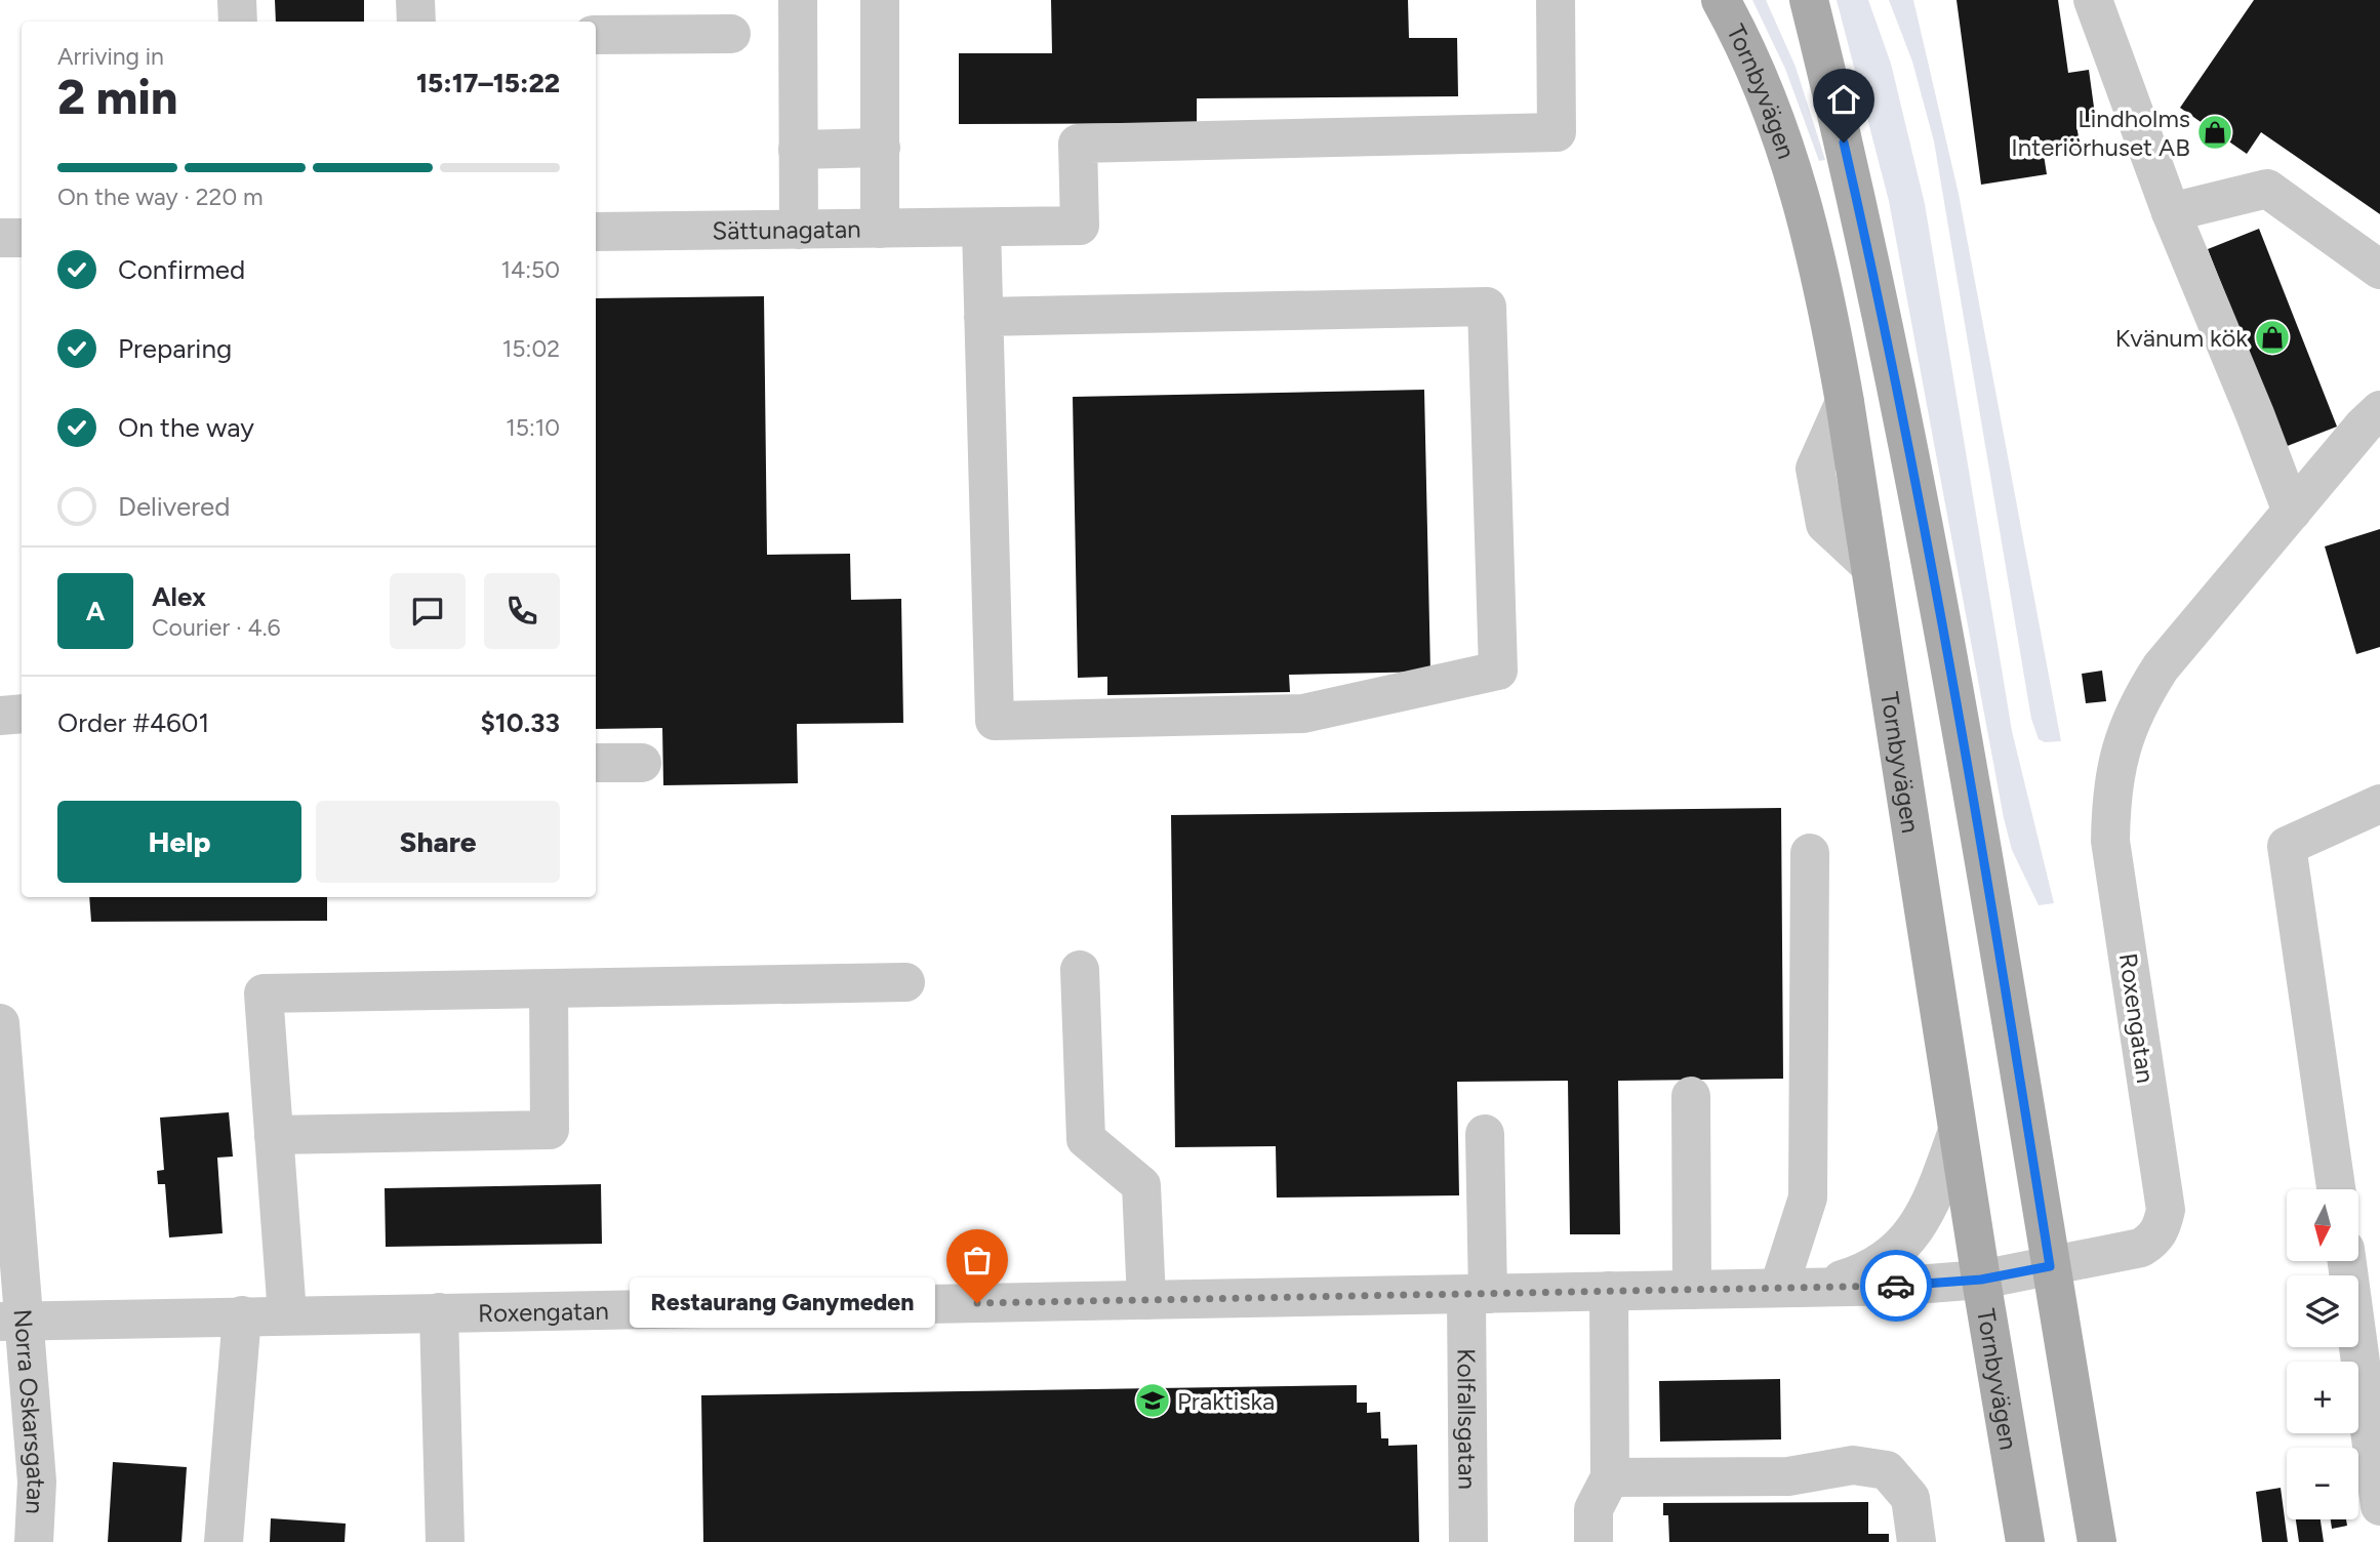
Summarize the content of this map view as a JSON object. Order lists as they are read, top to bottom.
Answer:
{
  "streets": {
    "main road": ["Tornbyvägen"],
    "street": [
      "Sättunagatan",
      "Roxengatan",
      "Norra Oskarsgatan",
      "Kolfallsgatan"
    ]
  },
  "crossings": [
    ["Tornbyvägen", "Roxengatan"],
    ["Roxengatan", "Norra Oskarsgatan"],
    ["Roxengatan", "Kolfallsgatan"]
  ],
  "places": {
    "shop": ["Lindholms Interiörhuset AB", "Kvänum kök"],
    "other": ["Restaurang Ganymeden"],
    "school or university": ["Praktiska"]
  },
  "north": "bottom",
  "page": {
    "heading": ["2 min", "Arriving in", "15:17–15:22"],
    "panel": [
      "Alex",
      "Courier · 4.6",
      "Order #4601",
      "$10.33"
    ],
    "bar": "On the way · 220 m",
    "list": [
      ["Confirmed", "14:50"],
      ["Preparing", "15:02"],
      ["On the way", "15:10"],
      "Delivered"
    ],
    "round": "A",
    "buttons": ["Help", "Share"],
    "map_buttons": ["+", "−"],
    "bubble": "Restaurang Ganymeden"
  }
}
